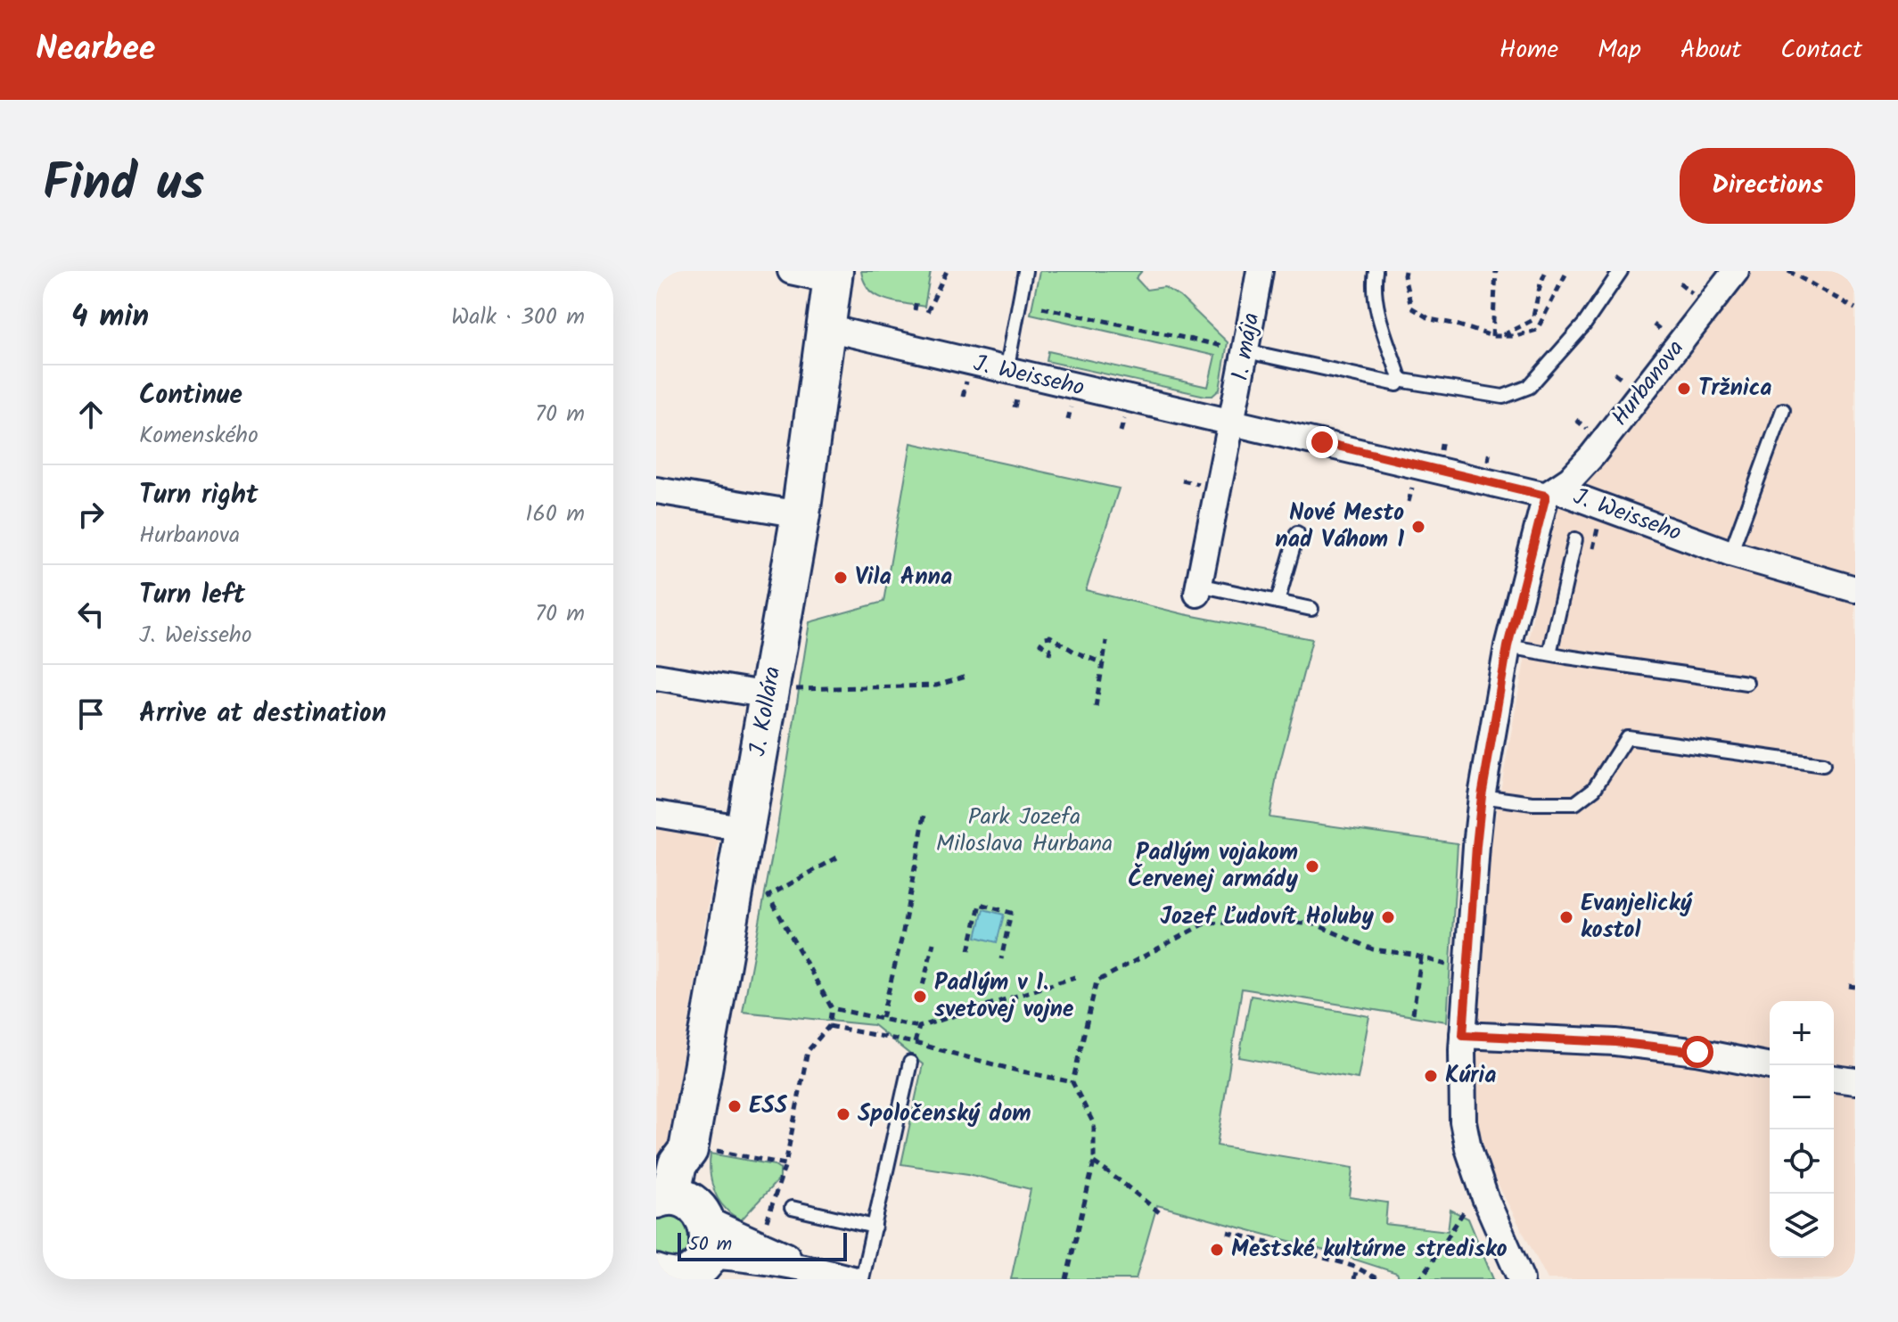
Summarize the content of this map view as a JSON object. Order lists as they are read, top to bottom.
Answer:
{
  "streets": {
    "main road": ["J. Kollára"],
    "street": ["1. mája", "J. Weisseho", "Hurbanova"]
  },
  "crossings": [
    ["1. mája", "J. Weisseho"],
    ["J. Weisseho", "Hurbanova"],
    ["J. Weisseho", "J. Kollára"]
  ],
  "parks": ["Park Jozefa Miloslava Hurbana"],
  "places": [
    "Tržnica",
    "Nové Mesto nad Váhom 1",
    "Vila Anna",
    "Padlým vojakom Červenej armády",
    "Jozef Ľudovít Holuby",
    "Evanjelický kostol",
    "Padlým v 1. svetovej vojne",
    "Kúria",
    "ESS",
    "Spoločenský dom",
    "Mestské kultúrne stredisko"
  ],
  "scale_bar": "50 m",
  "page": {
    "header": "Nearbee",
    "nav": [
      "Home",
      "Map",
      "About",
      "Contact"
    ],
    "title": "Find us",
    "buttons": "Directions",
    "heading": ["4 min", "Walk · 300 m"],
    "list": [
      ["Continue", "Komenského", "70 m"],
      ["Turn right", "Hurbanova", "160 m"],
      ["Turn left", "J. Weisseho", "70 m"],
      "Arrive at destination"
    ],
    "map_buttons": ["+", "−"],
    "scale": "50 m"
  }
}
